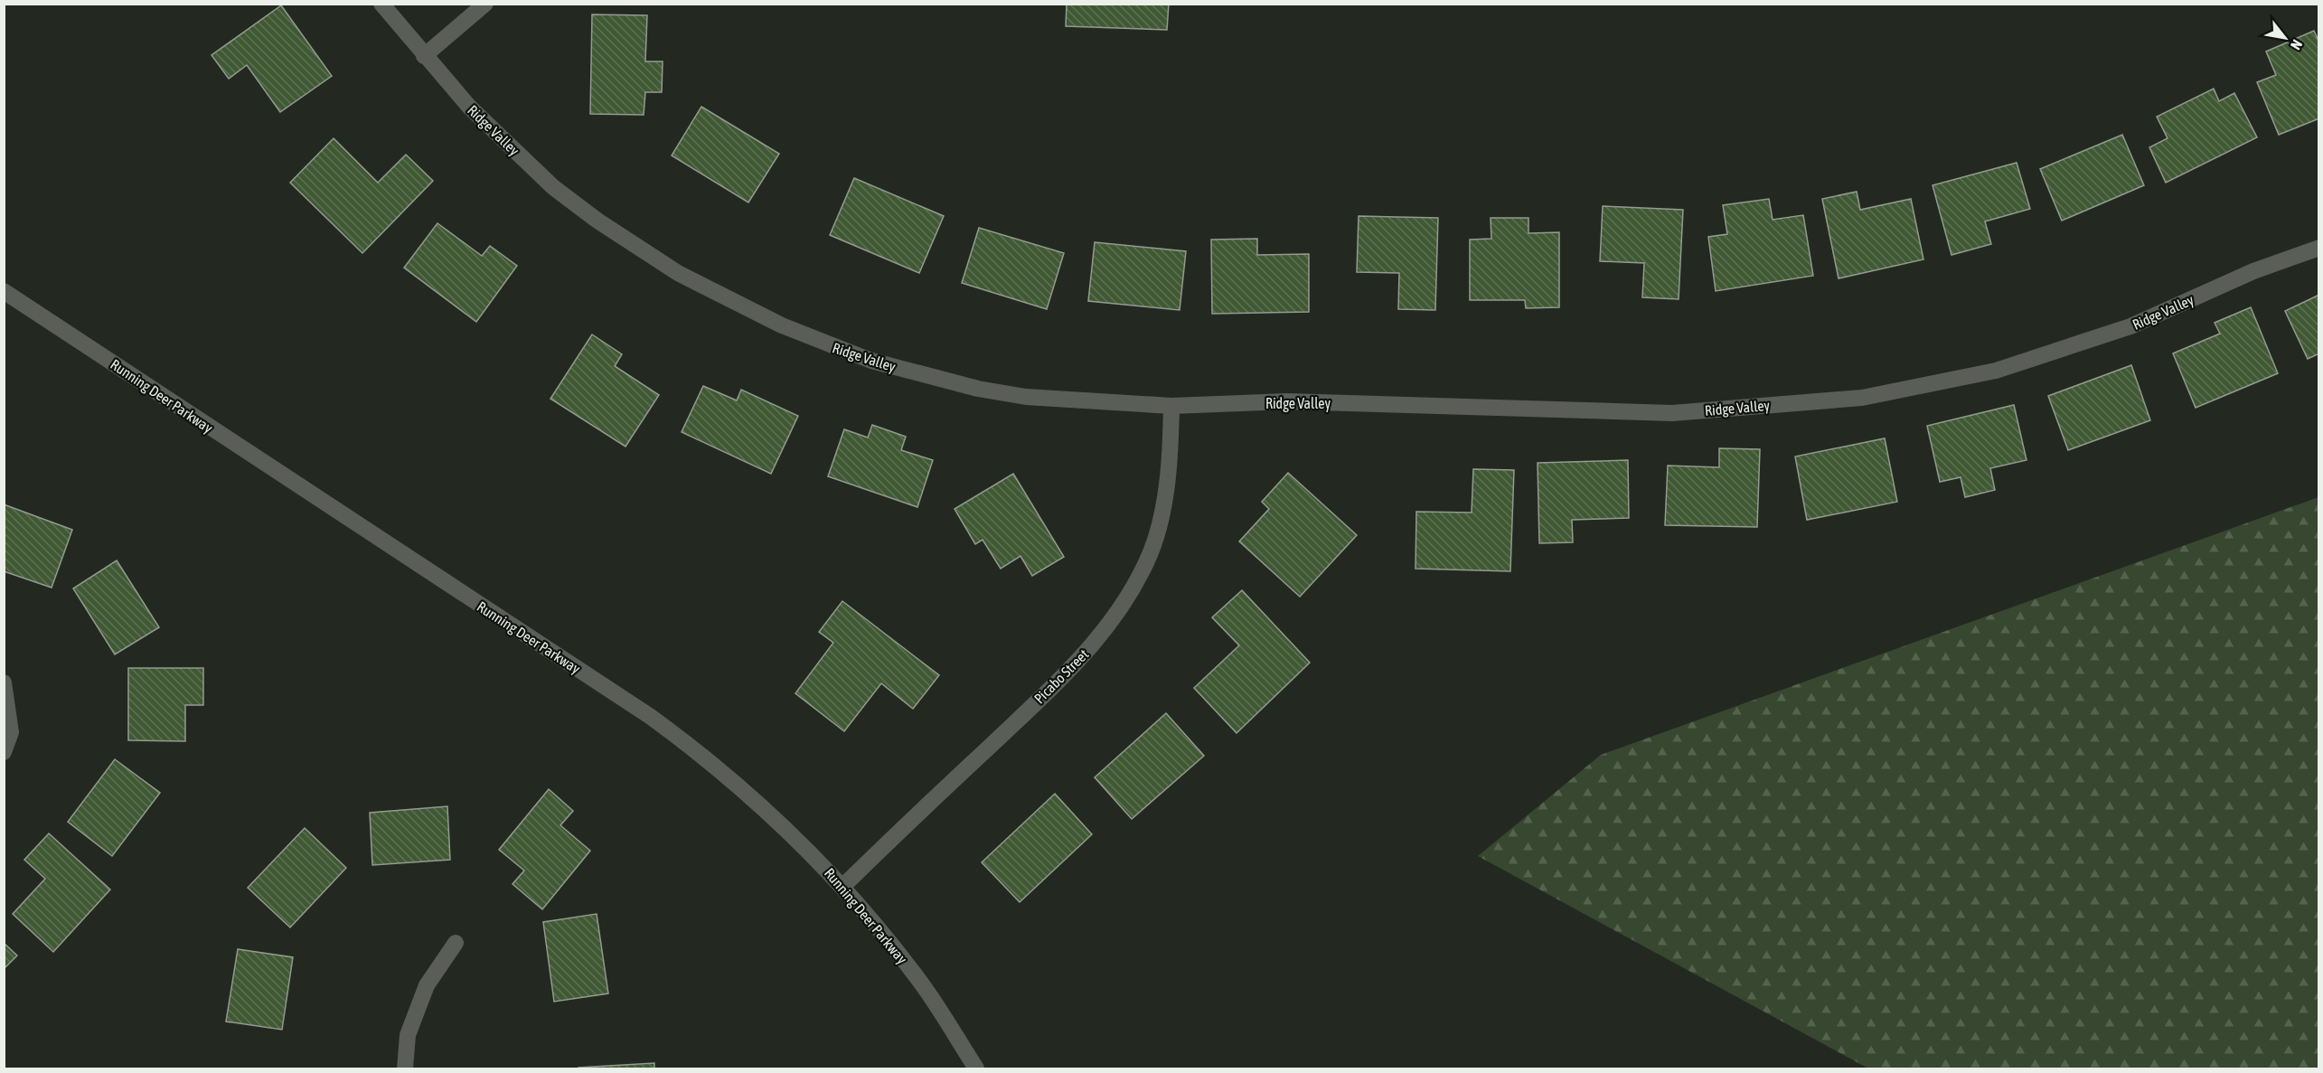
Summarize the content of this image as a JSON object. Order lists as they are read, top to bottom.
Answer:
{
  "streets": {
    "street": ["Ridge Valley", "Running Deer Parkway", "Picabo Street"]
  },
  "crossings": [
    ["Ridge Valley", "Picabo Street"],
    ["Running Deer Parkway", "Picabo Street"]
  ],
  "north": "bottom right"
}
